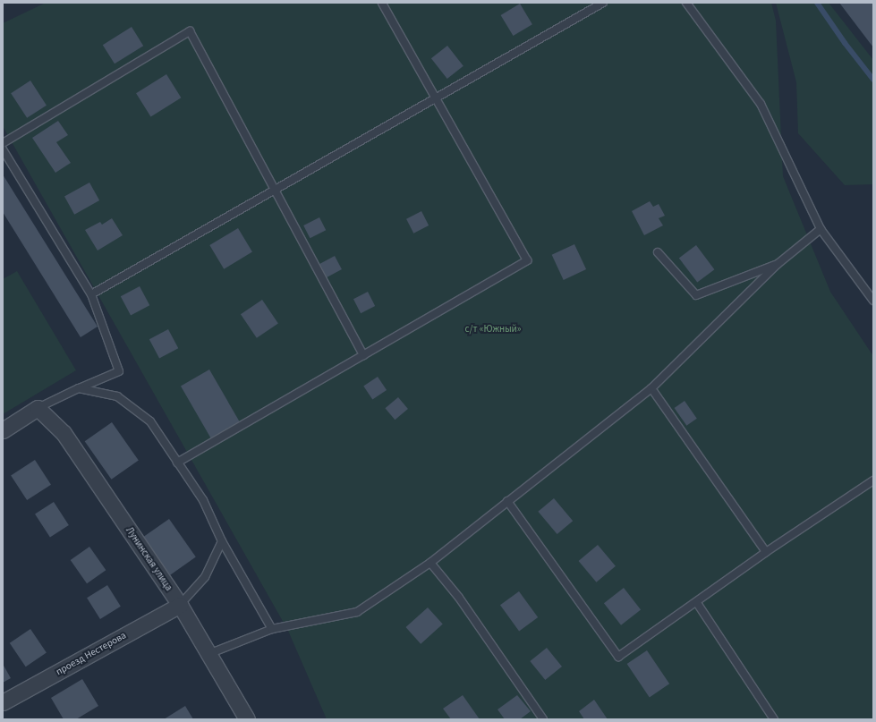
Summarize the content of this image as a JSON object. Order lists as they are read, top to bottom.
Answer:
{
  "streets": {
    "street": ["Лунинская улица", "проезд Нестерова"]
  },
  "crossings": [
    ["Лунинская улица", "проезд Нестерова"]
  ],
  "parks": ["с/т «Южный»"]
}
